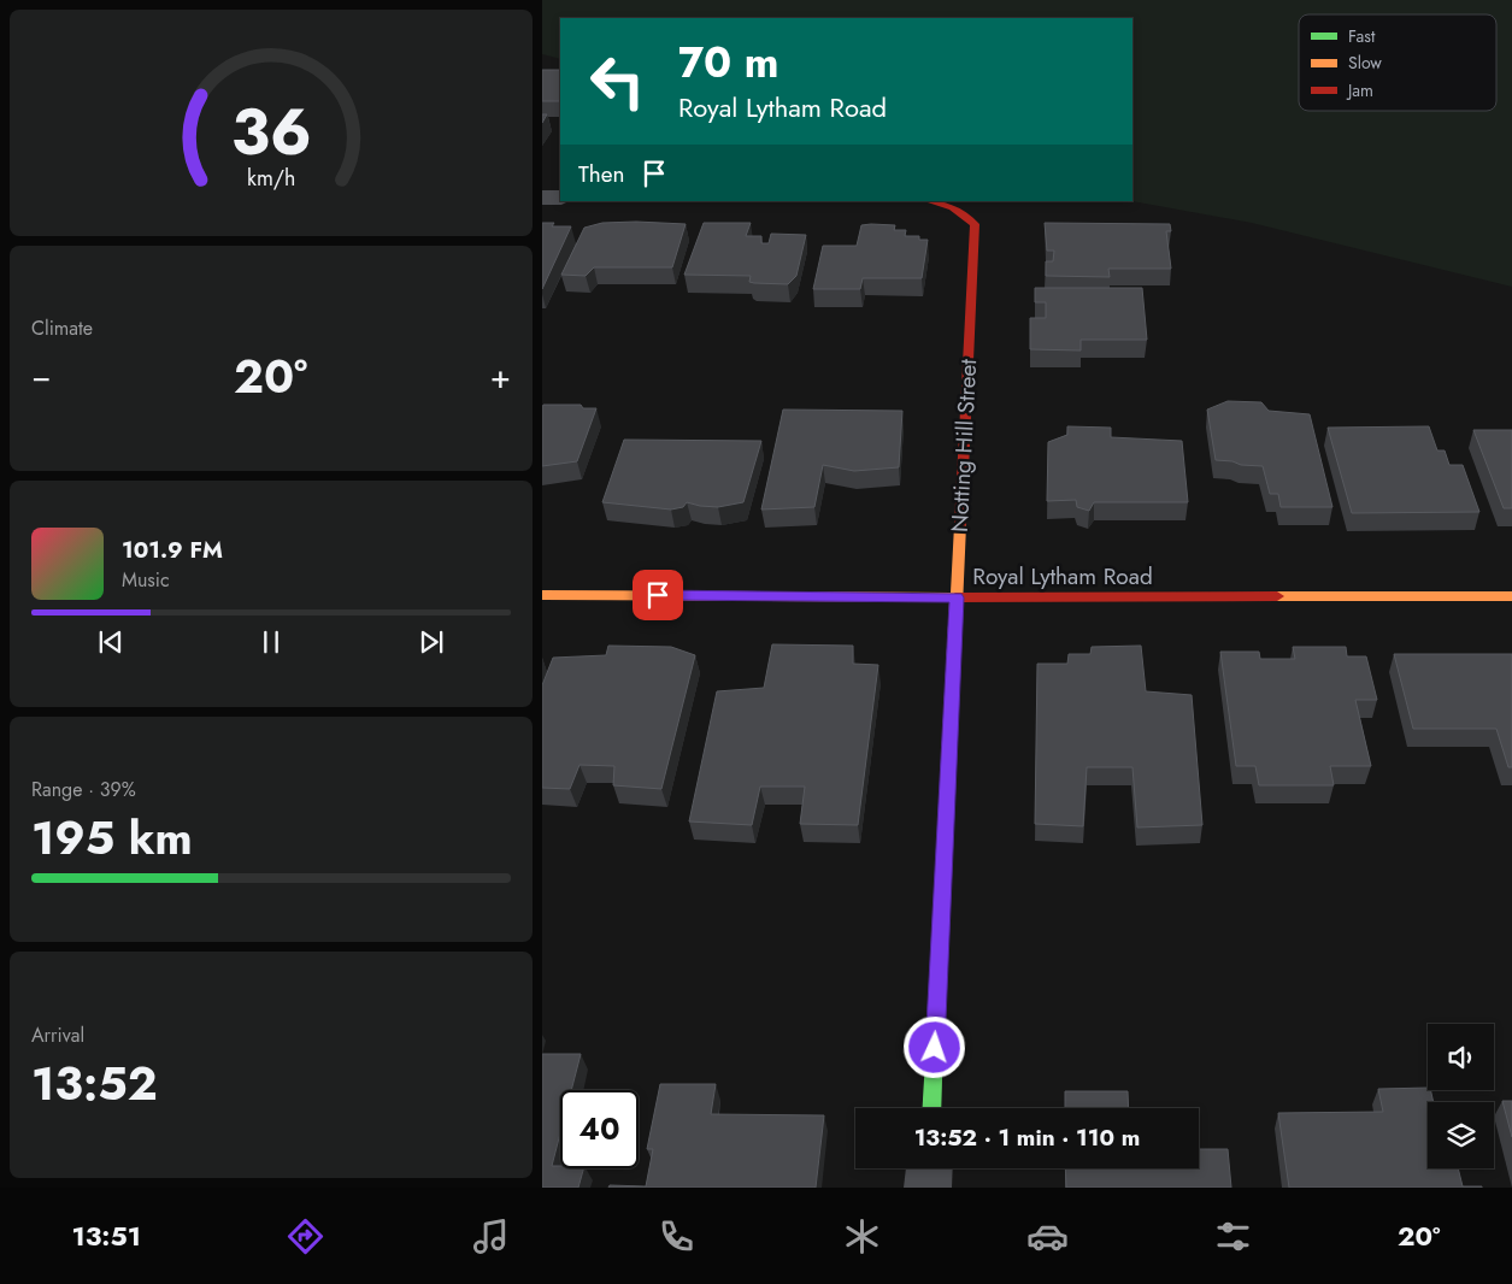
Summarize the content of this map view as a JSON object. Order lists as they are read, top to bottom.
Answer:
{
  "streets": {
    "street": ["Notting Hill Street", "Royal Lytham Road"]
  },
  "crossings": [
    ["Notting Hill Street", "Royal Lytham Road"]
  ],
  "legend": ["Fast", "Slow", "Jam"],
  "page": {
    "turn": ["70 m", "Royal Lytham Road"],
    "then": "Then",
    "tile": [
      "Climate",
      ["Range · 39%", "195 km"],
      ["Arrival", "13:52"]
    ],
    "heat": ["−", "20°", "+"],
    "song": ["101.9 FM", "Music"],
    "limit": "40",
    "trip": "13:52 · 1 min · 110 m",
    "tabs": ["13:51", "20°"],
    "gauge": ["36", "km/h"]
  }
}
